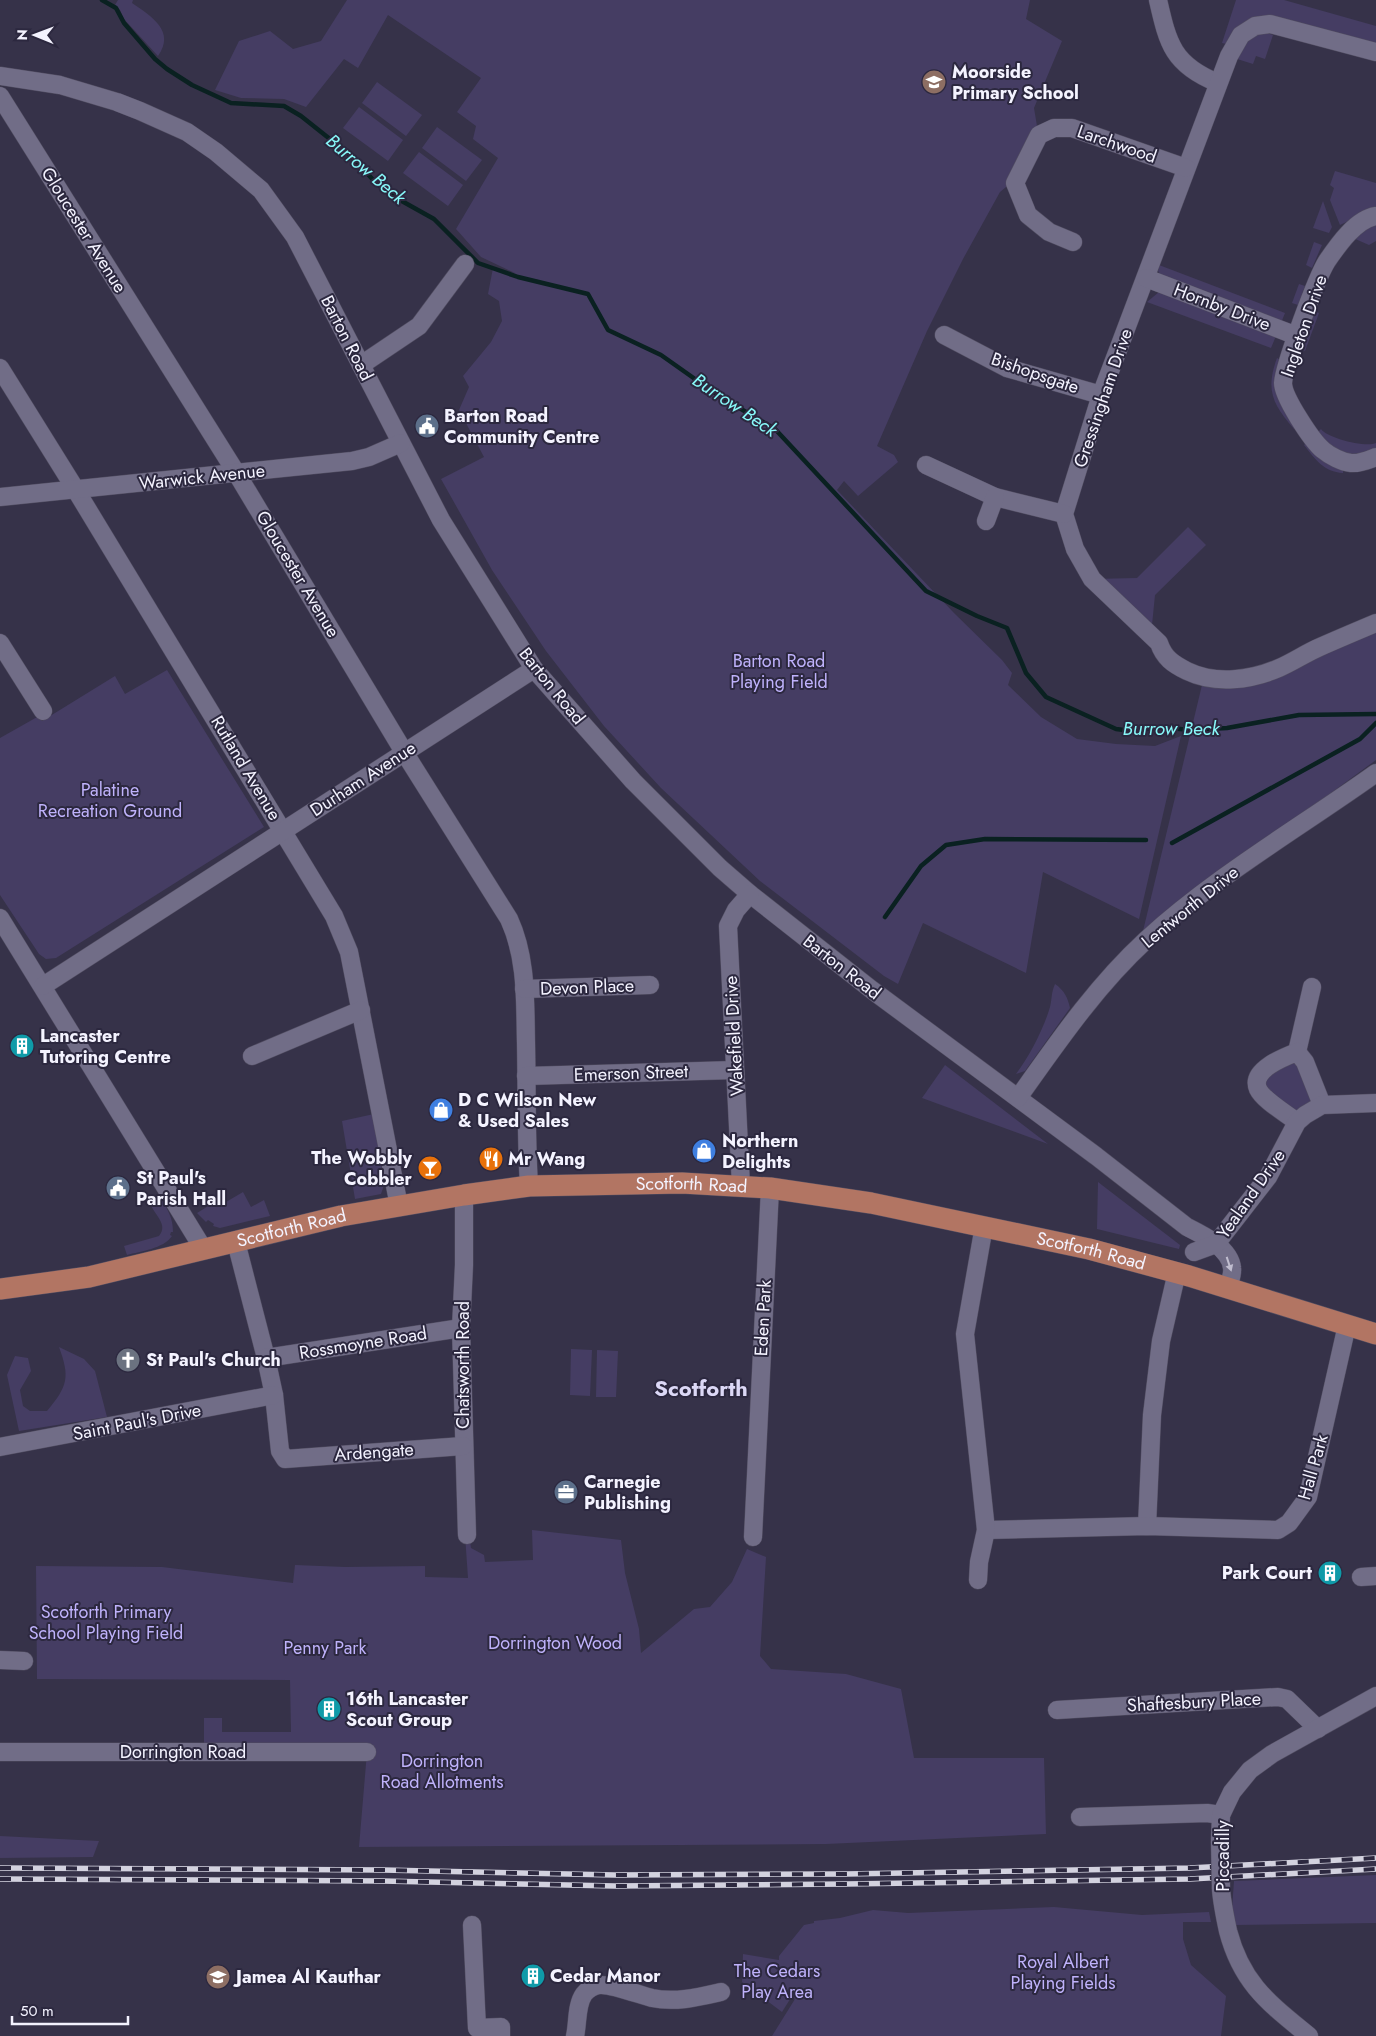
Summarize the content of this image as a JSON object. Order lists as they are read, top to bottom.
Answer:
{
  "streets": {
    "main road": ["Scotforth Road"],
    "street": [
      "Larchwood",
      "Gloucester Avenue",
      "Hornby Drive",
      "Ingleton Drive",
      "Barton Road",
      "Bishopsgate",
      "Gressingham Drive",
      "Warwick Avenue",
      "Rutland Avenue",
      "Durham Avenue",
      "Lentworth Drive",
      "Devon Place",
      "Wakefield Drive",
      "Emerson Street",
      "Yealand Drive",
      "Eden Park",
      "Rossmoyne Road",
      "Chatsworth Road",
      "Saint Paul's Drive",
      "Ardengate",
      "Hall Park",
      "Shaftesbury Place",
      "Dorrington Road",
      "Piccadilly"
    ]
  },
  "crossings": [
    ["Larchwood", "Gressingham Drive"],
    ["Gloucester Avenue", "Warwick Avenue"],
    ["Gloucester Avenue", "Durham Avenue"],
    ["Gloucester Avenue", "Devon Place"],
    ["Gloucester Avenue", "Emerson Street"],
    ["Gloucester Avenue", "Scotforth Road"],
    ["Hornby Drive", "Ingleton Drive"],
    ["Hornby Drive", "Gressingham Drive"],
    ["Barton Road", "Warwick Avenue"],
    ["Barton Road", "Durham Avenue"],
    ["Barton Road", "Lentworth Drive"],
    ["Barton Road", "Wakefield Drive"],
    ["Barton Road", "Scotforth Road"],
    ["Barton Road", "Yealand Drive"],
    ["Bishopsgate", "Gressingham Drive"],
    ["Warwick Avenue", "Rutland Avenue"],
    ["Rutland Avenue", "Durham Avenue"],
    ["Rutland Avenue", "Scotforth Road"],
    ["Wakefield Drive", "Emerson Street"],
    ["Wakefield Drive", "Scotforth Road"],
    ["Scotforth Road", "Eden Park"],
    ["Scotforth Road", "Chatsworth Road"],
    ["Scotforth Road", "Hall Park"],
    ["Rossmoyne Road", "Chatsworth Road"],
    ["Chatsworth Road", "Ardengate"],
    ["Saint Paul's Drive", "Ardengate"],
    ["Shaftesbury Place", "Piccadilly"]
  ],
  "districts": ["Scotforth"],
  "water": ["Burrow Beck"],
  "parks": [
    "Barton Road Playing Field",
    "Palatine Recreation Ground",
    "Scotforth Primary School Playing Field",
    "Dorrington Wood",
    "Penny Park",
    "Dorrington Road Allotments",
    "Royal Albert Playing Fields",
    "The Cedars Play Area"
  ],
  "places": {
    "school or university": ["Moorside Primary School", "Jamea Al Kauthar"],
    "public building": ["Barton Road Community Centre", "St Paul's Parish Hall"],
    "building": [
      "Lancaster Tutoring Centre",
      "Park Court",
      "16th Lancaster Scout Group",
      "Cedar Manor"
    ],
    "shop": ["D C Wilson New & Used Sales", "Northern Delights"],
    "restaurant": ["Mr Wang"],
    "bar": ["The Wobbly Cobbler"],
    "church": ["St Paul's Church"],
    "office": ["Carnegie Publishing"]
  },
  "scale_bar": "50 m",
  "north": "left"
}
